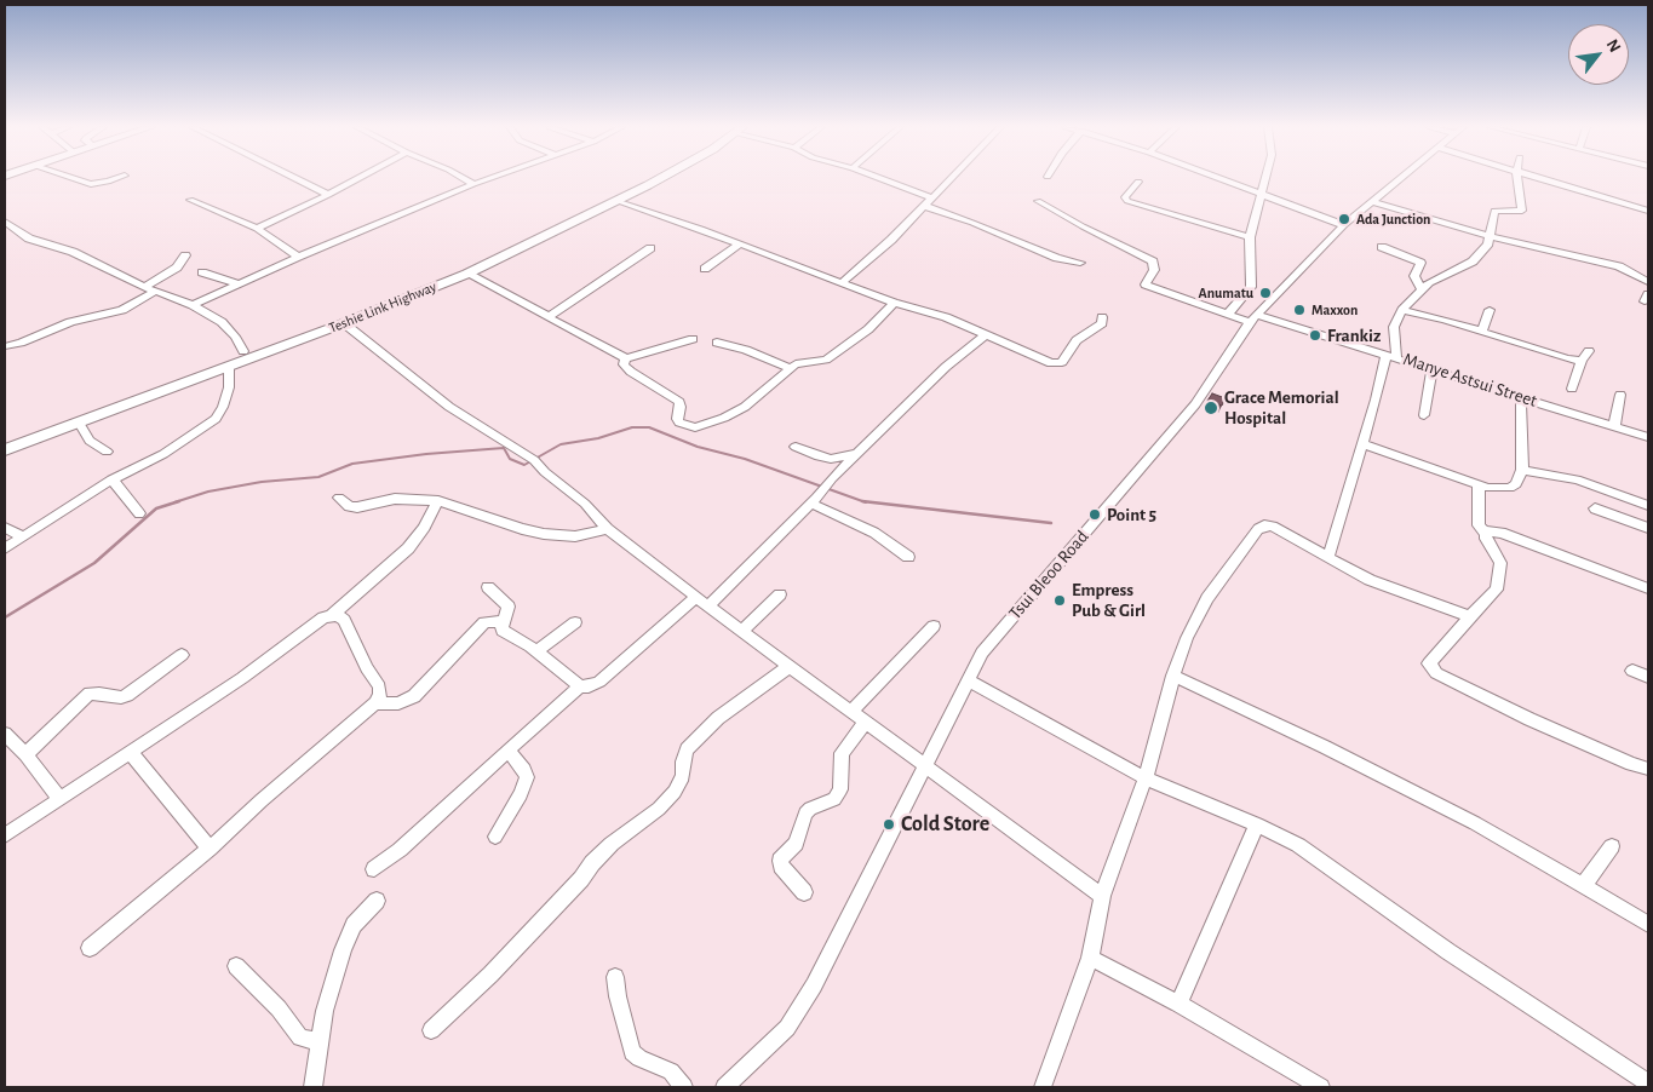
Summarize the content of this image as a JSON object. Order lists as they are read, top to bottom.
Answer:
{
  "streets": {
    "main road": ["Teshie Link Highway"],
    "street": ["Manye Astsui Street", "Tsui Bleoo Road"]
  },
  "crossings": [
    ["Manye Astsui Street", "Tsui Bleoo Road"]
  ],
  "places": [
    "Ada Junction",
    "Anumatu",
    "Maxxon",
    "Frankiz",
    "Grace Memorial Hospital",
    "Point 5",
    "Empress Pub & Girl",
    "Cold Store"
  ],
  "north": "top right"
}
